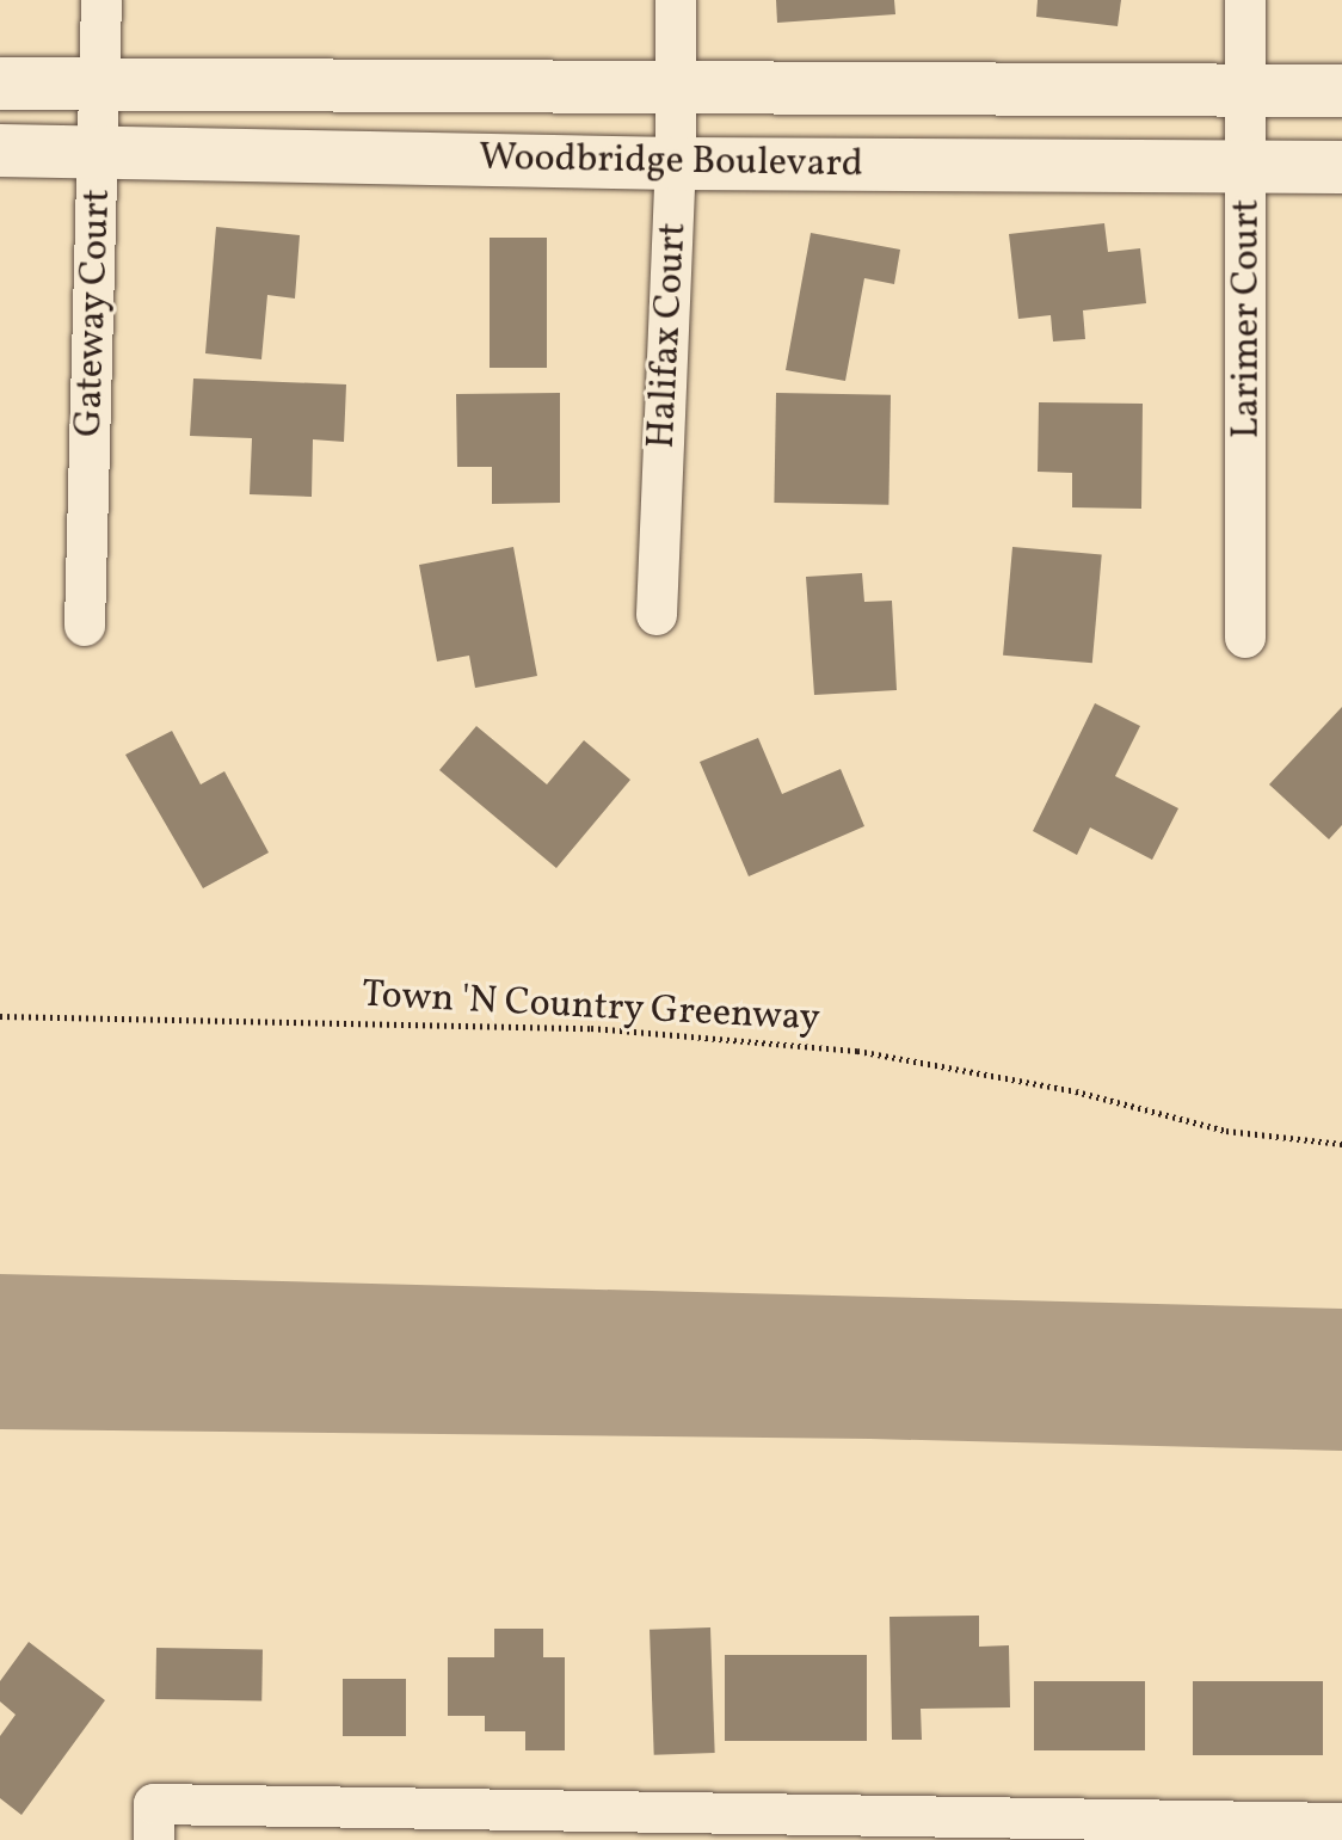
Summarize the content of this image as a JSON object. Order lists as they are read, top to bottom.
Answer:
{
  "streets": {
    "street": [
      "Woodbridge Boulevard",
      "Gateway Court",
      "Larimer Court",
      "Halifax Court"
    ],
    "path": ["Town 'N Country Greenway"]
  },
  "crossings": [
    ["Woodbridge Boulevard", "Gateway Court"],
    ["Woodbridge Boulevard", "Larimer Court"],
    ["Woodbridge Boulevard", "Halifax Court"]
  ]
}
